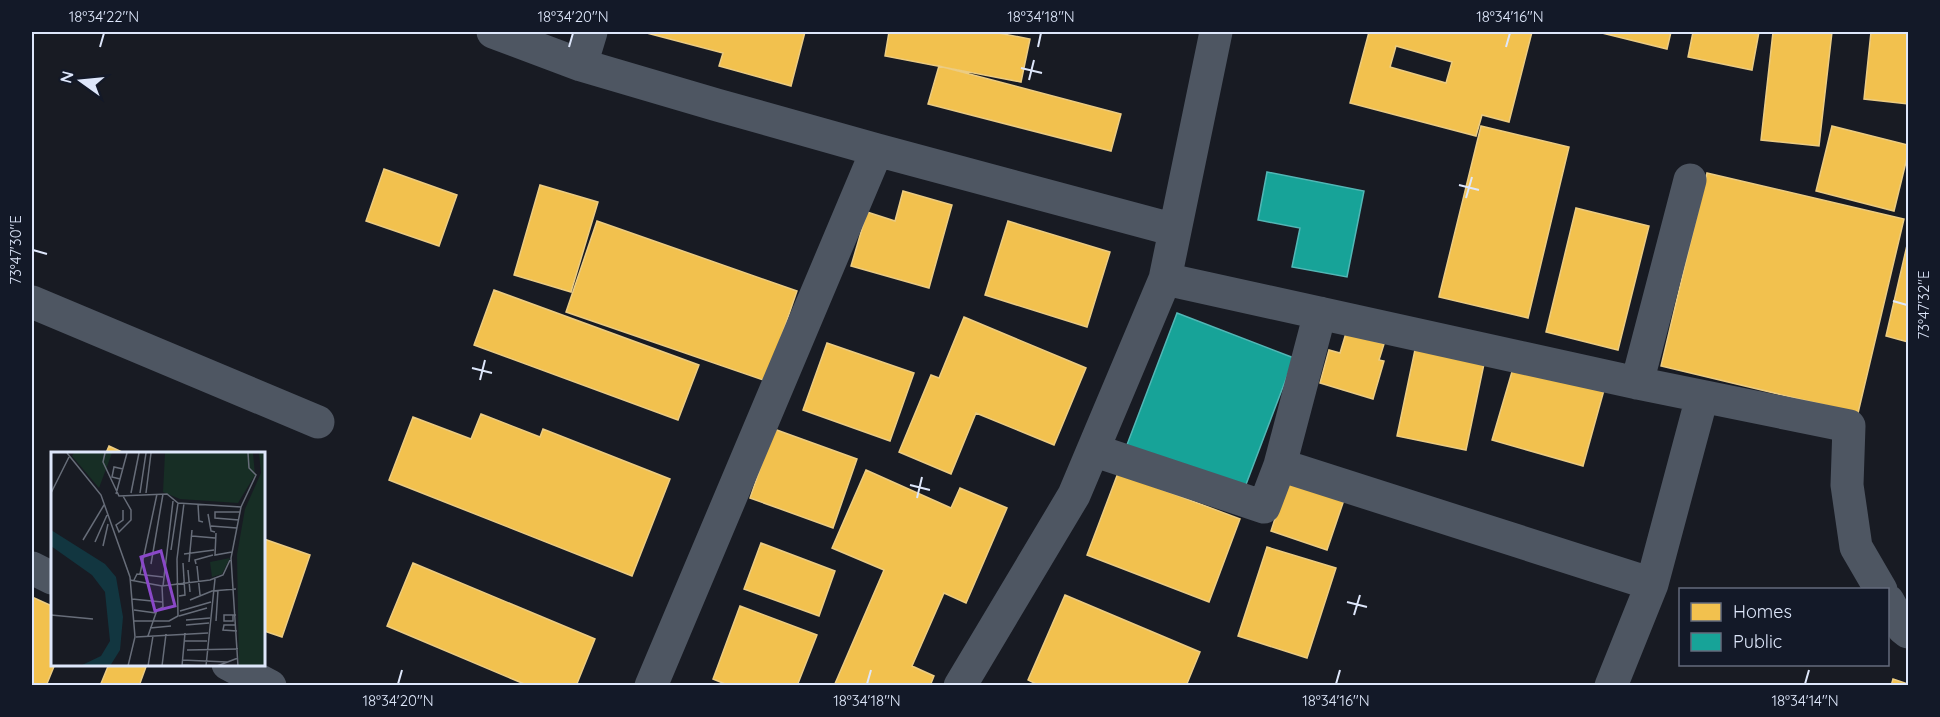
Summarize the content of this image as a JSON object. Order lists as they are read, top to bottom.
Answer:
{
  "legend": ["Homes", "Public"],
  "north": "left",
  "coordinates": [
    "18°34'22\"N",
    "18°34'20\"N",
    "18°34'18\"N",
    "18°34'16\"N",
    "73°47'30\"E",
    "73°47'32\"E",
    "18°34'14\"N"
  ]
}
